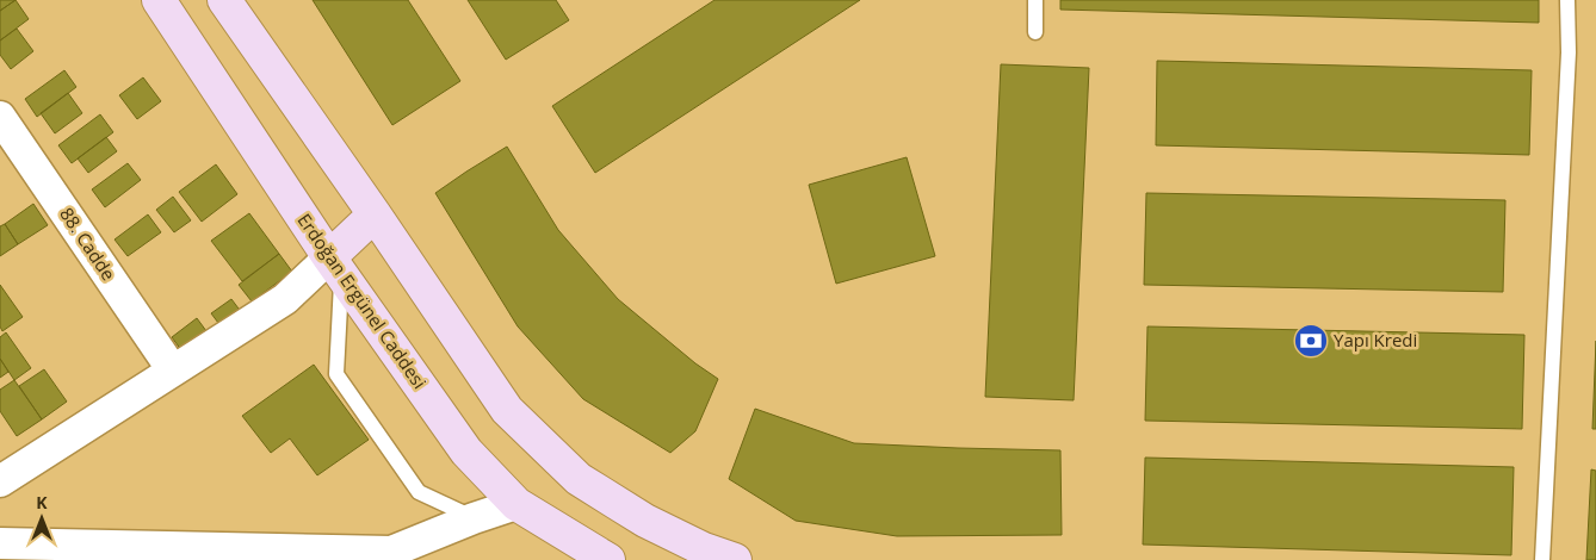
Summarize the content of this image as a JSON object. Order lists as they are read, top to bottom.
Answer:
{
  "streets": {
    "main road": ["Erdoğan Ergünel Caddesi"],
    "street": ["88. Cadde"]
  },
  "places": {
    "bank": ["Yapı Kredi"]
  },
  "north": "top"
}
